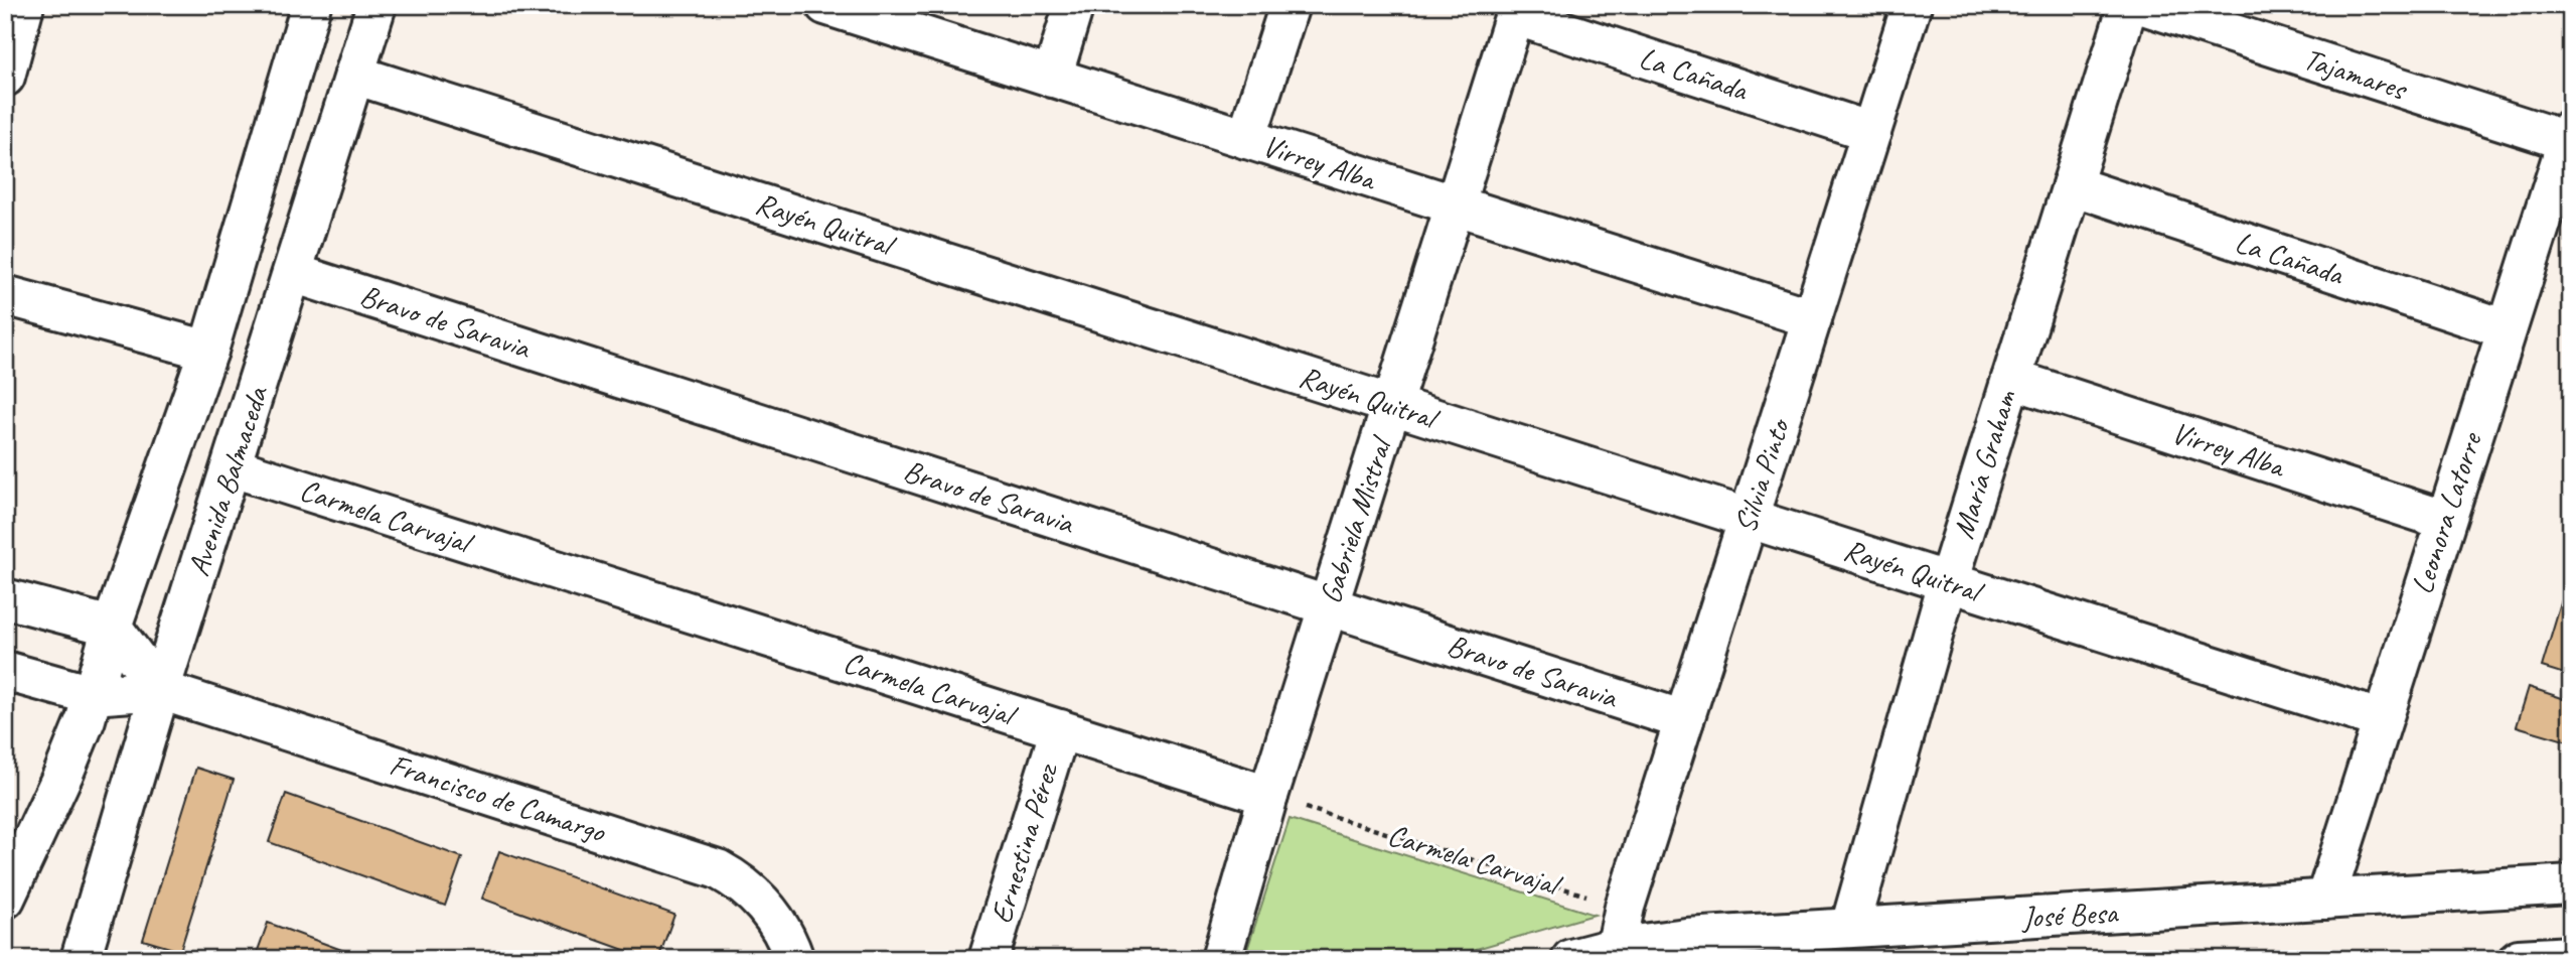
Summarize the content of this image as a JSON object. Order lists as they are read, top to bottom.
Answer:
{
  "streets": {
    "street": [
      "La Cañada",
      "Tajamares",
      "Virrey Alba",
      "Rayén Quitral",
      "Bravo de Saravia",
      "María Graham",
      "Silvia Pinto",
      "Avenida Balmaceda",
      "Leonora Latorre",
      "Carmela Carvajal",
      "Gabriela Mistral",
      "Francisco de Camargo",
      "Ernestina Pérez",
      "José Besa"
    ]
  },
  "crossings": [
    ["La Cañada", "María Graham"],
    ["La Cañada", "Silvia Pinto"],
    ["La Cañada", "Leonora Latorre"],
    ["La Cañada", "Gabriela Mistral"],
    ["Tajamares", "Leonora Latorre"],
    ["Virrey Alba", "María Graham"],
    ["Virrey Alba", "Silvia Pinto"],
    ["Virrey Alba", "Leonora Latorre"],
    ["Virrey Alba", "Gabriela Mistral"],
    ["Rayén Quitral", "María Graham"],
    ["Rayén Quitral", "Silvia Pinto"],
    ["Rayén Quitral", "Avenida Balmaceda"],
    ["Rayén Quitral", "Leonora Latorre"],
    ["Rayén Quitral", "Gabriela Mistral"],
    ["Bravo de Saravia", "Silvia Pinto"],
    ["Bravo de Saravia", "Avenida Balmaceda"],
    ["Bravo de Saravia", "Gabriela Mistral"],
    ["María Graham", "José Besa"],
    ["Silvia Pinto", "Carmela Carvajal"],
    ["Silvia Pinto", "José Besa"],
    ["Avenida Balmaceda", "Carmela Carvajal"],
    ["Avenida Balmaceda", "Francisco de Camargo"],
    ["Leonora Latorre", "José Besa"],
    ["Carmela Carvajal", "Gabriela Mistral"],
    ["Carmela Carvajal", "Ernestina Pérez"]
  ]
}
